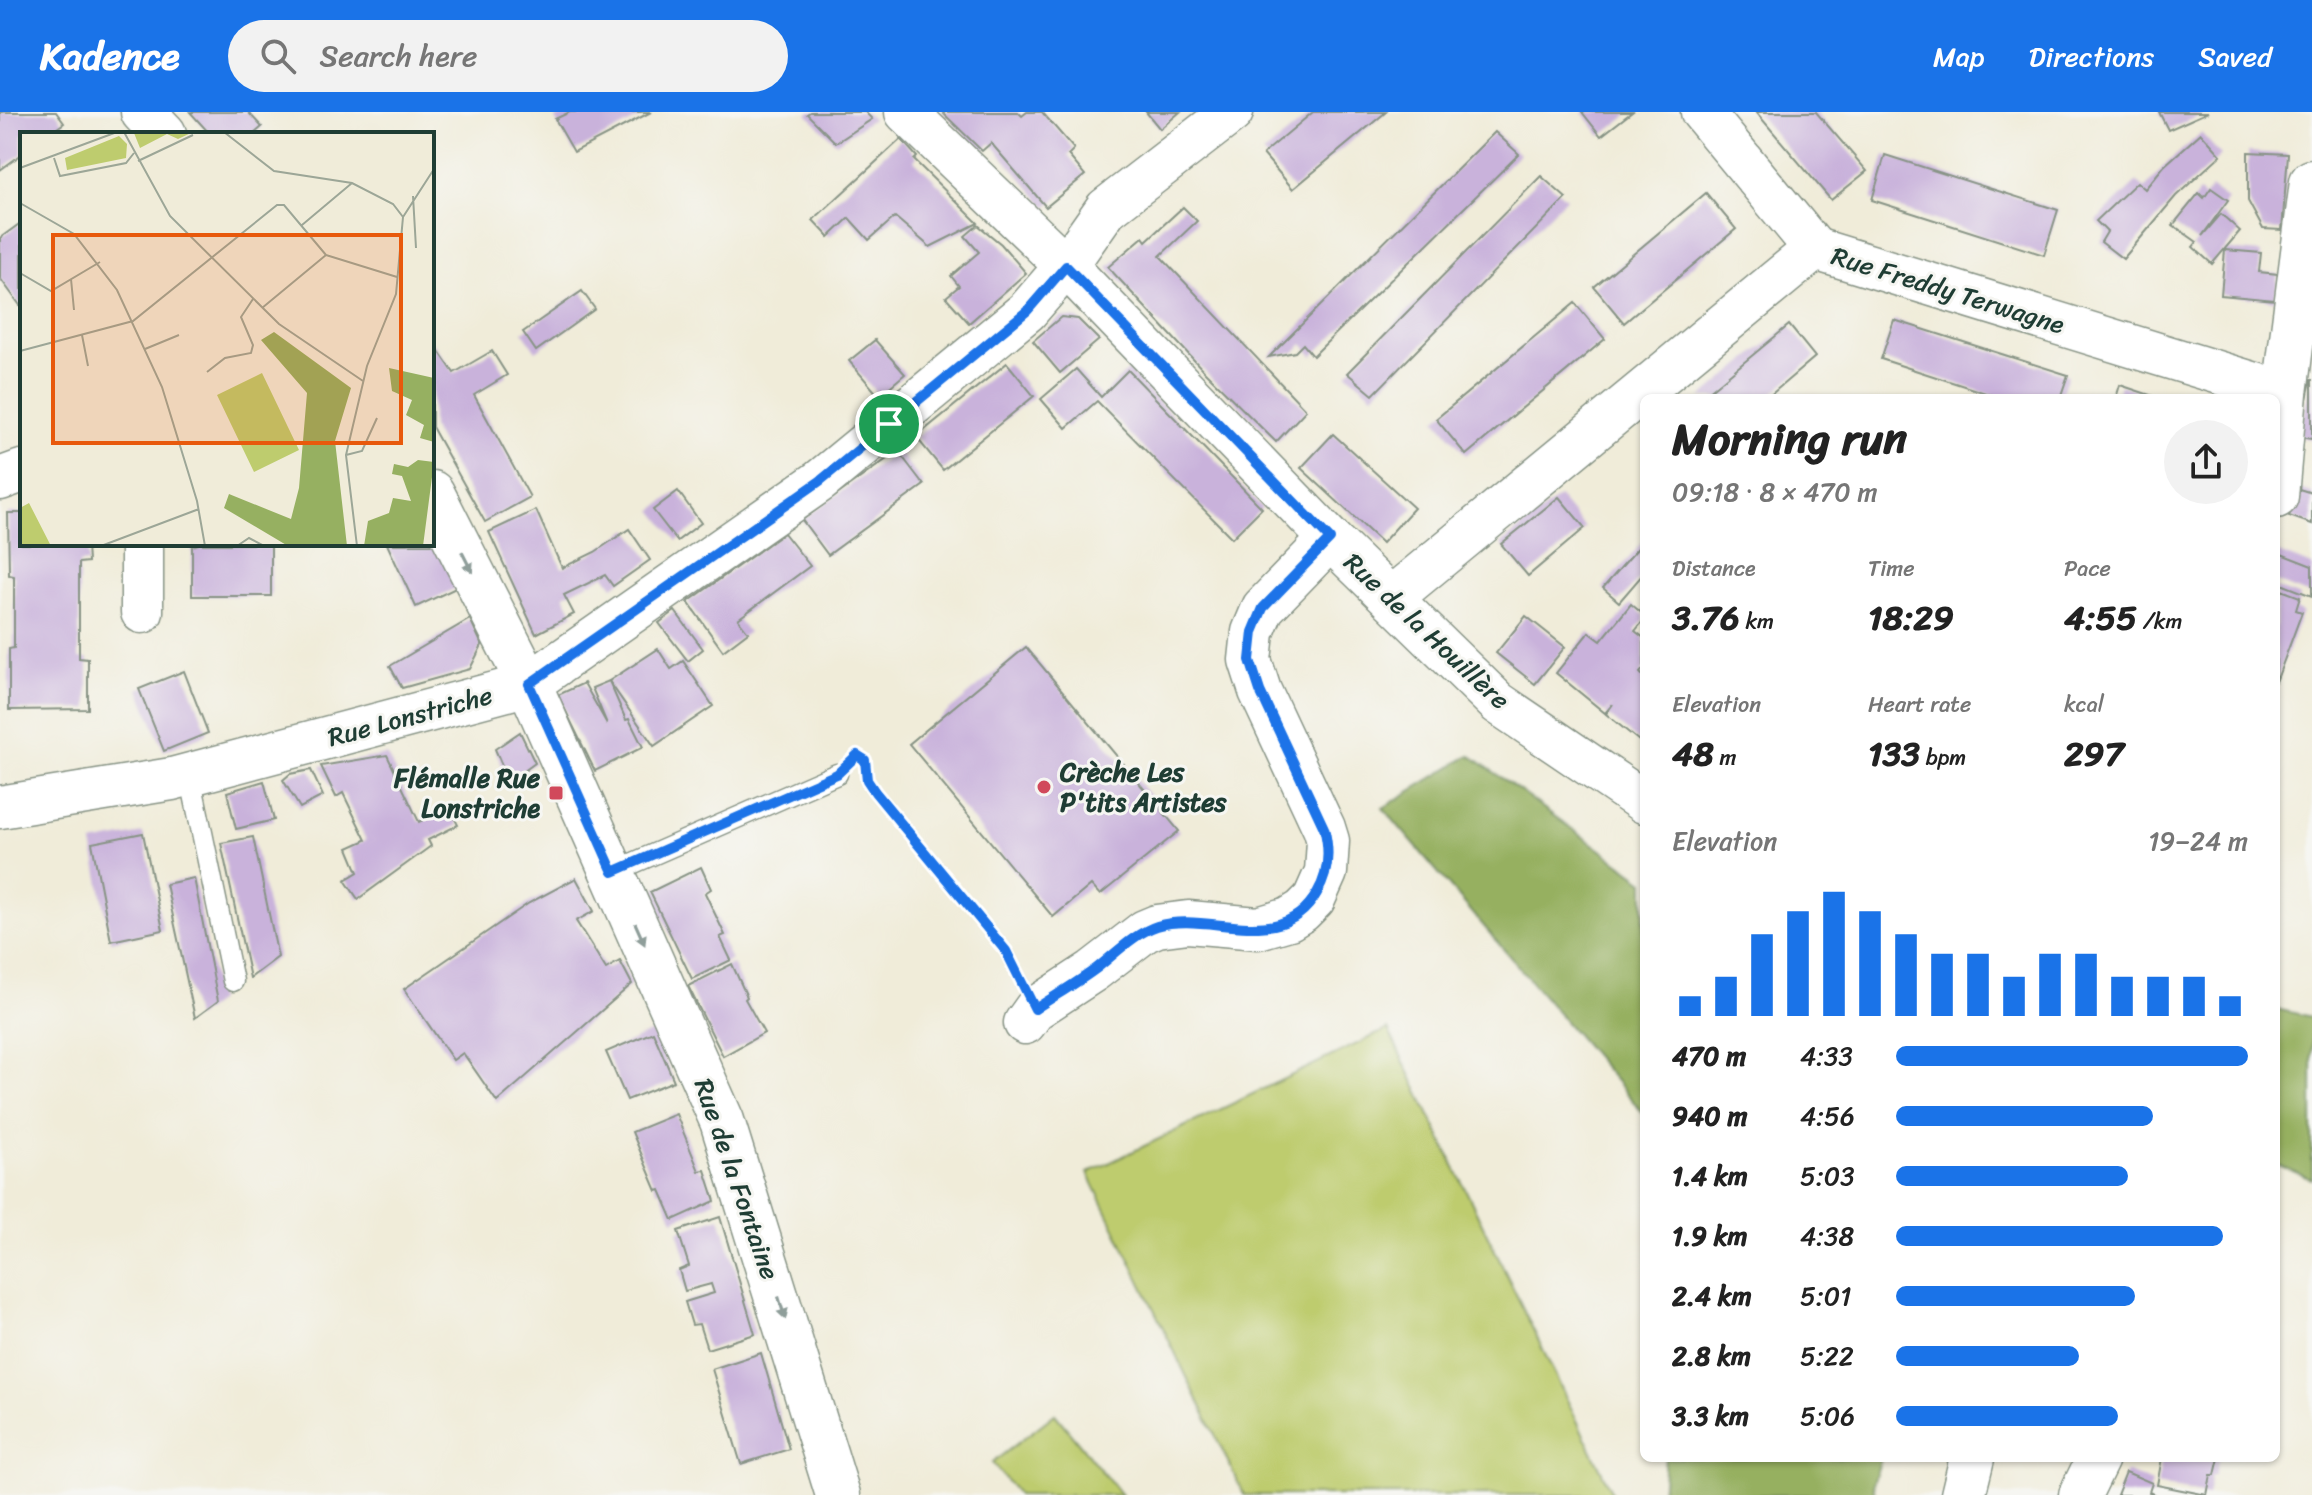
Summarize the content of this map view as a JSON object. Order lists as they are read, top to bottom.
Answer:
{
  "streets": {
    "street": [
      "Rue Freddy Terwagne",
      "Rue de la Houillère",
      "Rue Lonstriche",
      "Rue de la Fontaine"
    ]
  },
  "crossings": [
    ["Rue Freddy Terwagne", "Rue de la Houillère"],
    ["Rue de la Houillère", "Rue Lonstriche"],
    ["Rue Lonstriche", "Rue de la Fontaine"]
  ],
  "one_way": ["Rue de la Fontaine"],
  "places": {
    "other": ["Crèche Les P'tits Artistes"],
    "transit": ["Flémalle Rue Lonstriche"]
  },
  "page": {
    "header": "Kadence",
    "search": "Search here",
    "nav": ["Map", "Directions", "Saved"],
    "heading": ["Morning run", "09:18 · 8 × 470 m"],
    "stats": [
      ["Distance", "3.76 km"],
      ["Time", "18:29"],
      ["Pace", "4:55 /km"],
      ["Elevation", "48 m"],
      ["Heart rate", "133 bpm"],
      ["kcal", "297"]
    ],
    "chart": ["Elevation", "19–24 m"],
    "list": [
      {
        "name": "470 m",
        "note": "4:33"
      },
      {
        "name": "940 m",
        "note": "4:56"
      },
      {
        "name": "1.4 km",
        "note": "5:03"
      },
      {
        "name": "1.9 km",
        "note": "4:38"
      },
      {
        "name": "2.4 km",
        "note": "5:01"
      },
      {
        "name": "2.8 km",
        "note": "5:22"
      },
      {
        "name": "3.3 km",
        "note": "5:06"
      }
    ]
  }
}
